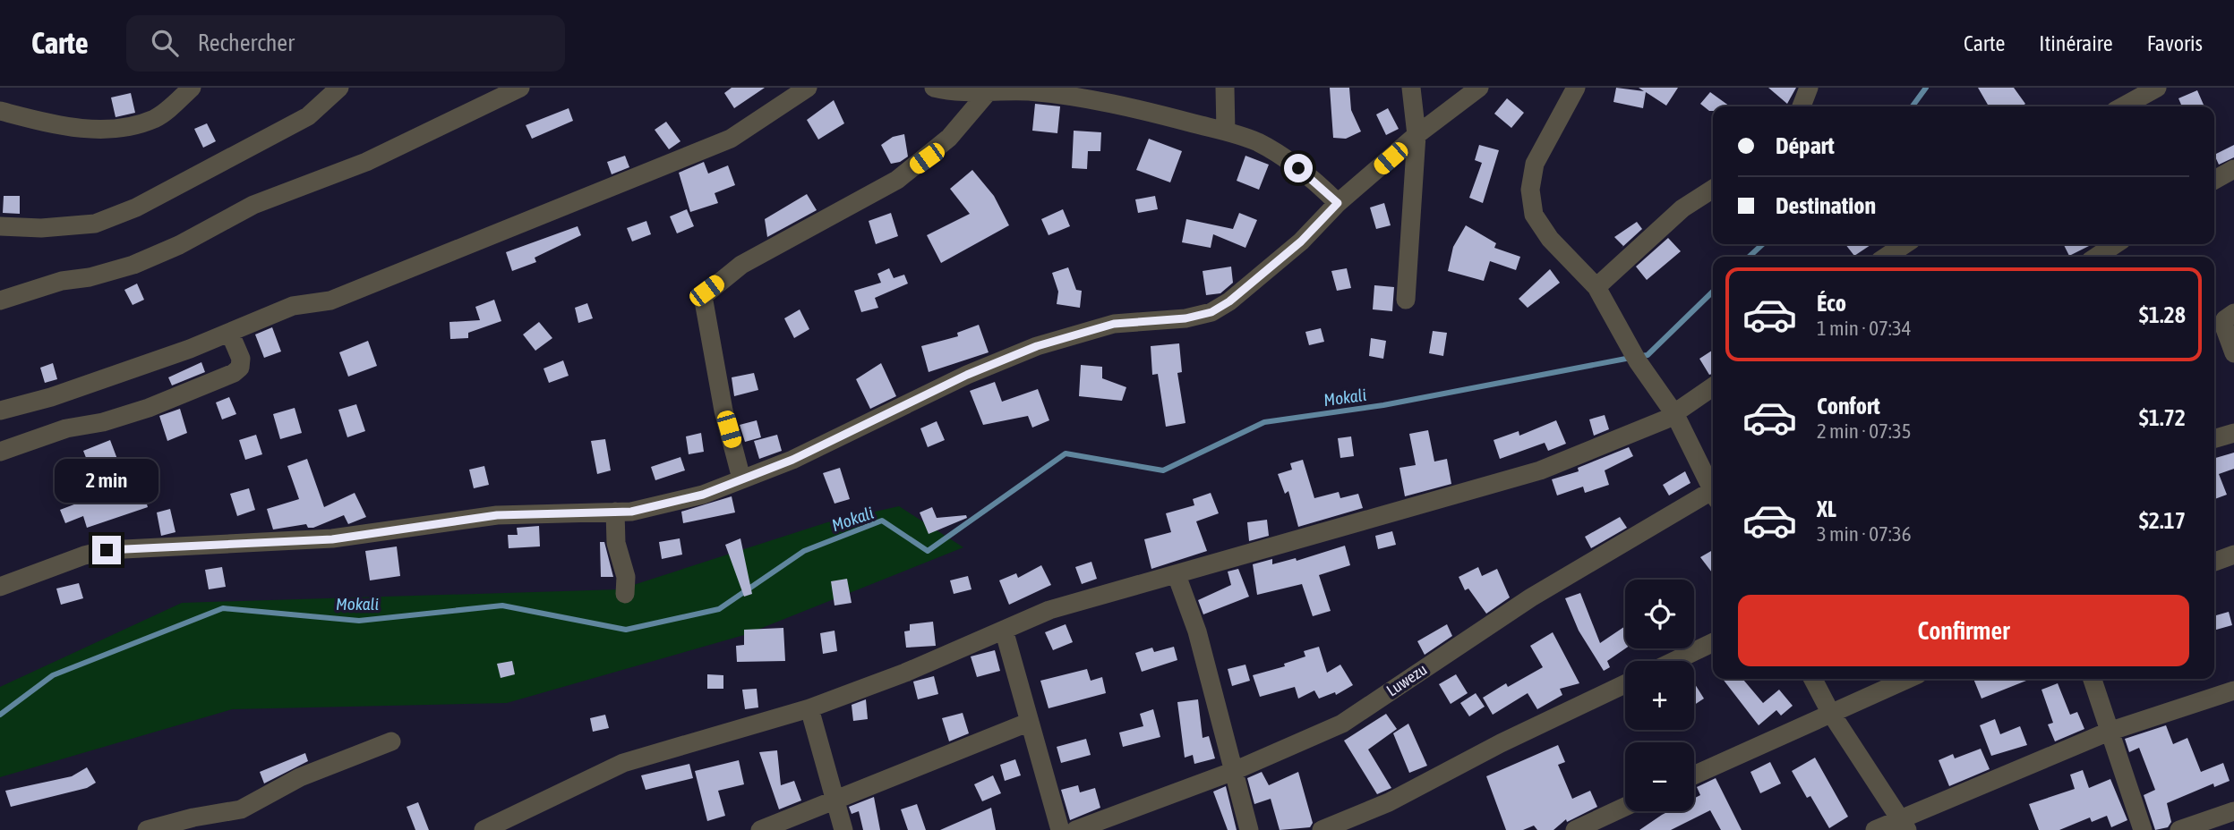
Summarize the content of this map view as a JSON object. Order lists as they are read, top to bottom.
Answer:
{
  "streets": {
    "street": ["Luwezu"]
  },
  "water": ["Mokali"],
  "page": {
    "header": "Carte",
    "search": "Rechercher",
    "nav": ["Carte", "Itinéraire", "Favoris"],
    "banner": ["Départ", "Destination"],
    "list": [
      {
        "name": "Éco",
        "note": "1 min · 07:34",
        "value": "$1.28"
      },
      {
        "name": "Confort",
        "note": "2 min · 07:35",
        "value": "$1.72"
      },
      {
        "name": "XL",
        "note": "3 min · 07:36",
        "value": "$2.17"
      }
    ],
    "bubble": "2 min",
    "map_buttons": ["+", "−"],
    "buttons": "Confirmer"
  }
}
